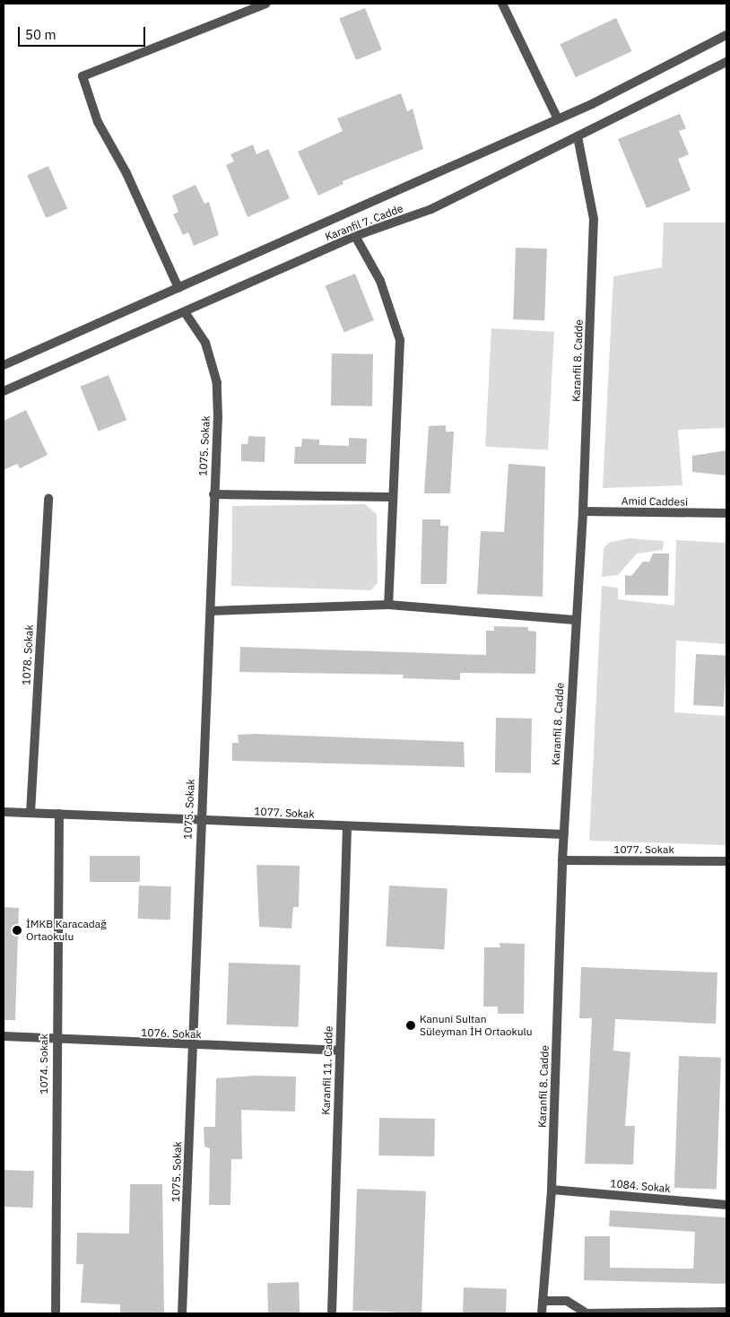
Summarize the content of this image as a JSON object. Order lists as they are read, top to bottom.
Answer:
{
  "streets": {
    "street": [
      "Karanfil 7. Cadde",
      "Karanfil 8. Cadde",
      "1075. Sokak",
      "Amid Caddesi",
      "1078. Sokak",
      "1077. Sokak",
      "1076. Sokak",
      "1074. Sokak",
      "Karanfil 11. Cadde",
      "1084. Sokak"
    ]
  },
  "crossings": [
    ["Karanfil 7. Cadde", "Karanfil 8. Cadde"],
    ["Karanfil 7. Cadde", "1075. Sokak"],
    ["Karanfil 8. Cadde", "Amid Caddesi"],
    ["Karanfil 8. Cadde", "1077. Sokak"],
    ["Karanfil 8. Cadde", "1084. Sokak"],
    ["1075. Sokak", "1077. Sokak"],
    ["1075. Sokak", "1076. Sokak"],
    ["1078. Sokak", "1077. Sokak"],
    ["1077. Sokak", "1074. Sokak"],
    ["1077. Sokak", "Karanfil 11. Cadde"],
    ["1076. Sokak", "1074. Sokak"],
    ["1076. Sokak", "Karanfil 11. Cadde"]
  ],
  "places": ["İMKB Karacadağ Ortaokulu", "Kanuni Sultan Süleyman İH Ortaokulu"],
  "scale_bar": "50 m"
}
